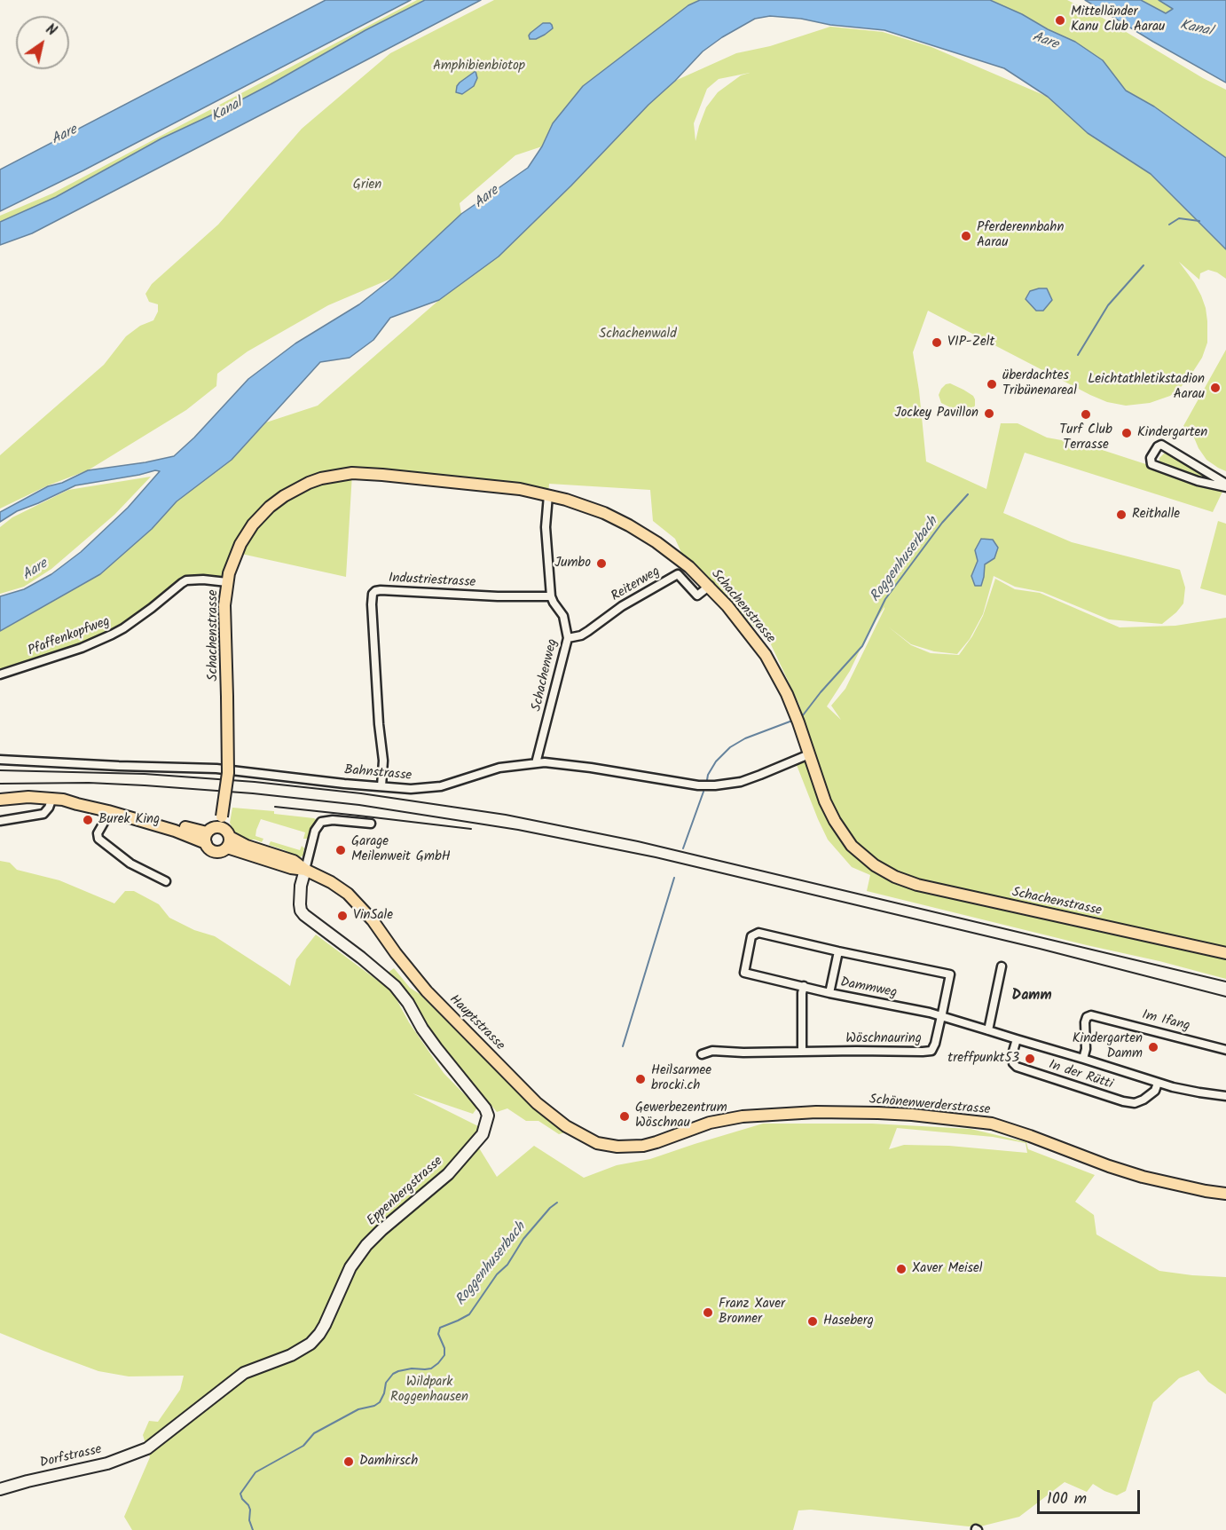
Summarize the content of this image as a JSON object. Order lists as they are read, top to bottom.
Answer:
{
  "streets": {
    "main road": ["Schachenstrasse", "Hauptstrasse", "Schönenwerderstrasse"],
    "street": [
      "Industriestrasse",
      "Reiterweg",
      "Pfaffenkopfweg",
      "Schachenweg",
      "Bahnstrasse",
      "Dammweg",
      "Im Ifang",
      "Wöschnauring",
      "In der Rütti",
      "Eppenbergstrasse",
      "Dorfstrasse"
    ]
  },
  "crossings": [
    ["Industriestrasse", "Schachenweg"],
    ["Industriestrasse", "Bahnstrasse"],
    ["Reiterweg", "Schachenstrasse"],
    ["Reiterweg", "Schachenweg"],
    ["Schachenstrasse", "Pfaffenkopfweg"],
    ["Schachenstrasse", "Bahnstrasse"],
    ["Schachenweg", "Bahnstrasse"],
    ["Dammweg", "Im Ifang"],
    ["Dammweg", "Wöschnauring"],
    ["Dammweg", "In der Rütti"],
    ["Hauptstrasse", "Schönenwerderstrasse"],
    ["Hauptstrasse", "Eppenbergstrasse"],
    ["Eppenbergstrasse", "Dorfstrasse"]
  ],
  "districts": ["Damm"],
  "water": ["Kanal", "Aare", "Roggenhuserbach"],
  "parks": [
    "Amphibienbiotop",
    "Grien",
    "Schachenwald",
    "Wildpark Roggenhausen"
  ],
  "places": [
    "Mittelländer Kanu Club Aarau",
    "Pferderennbahn Aarau",
    "VIP-Zelt",
    "überdachtes Tribünenareal",
    "Leichtathletikstadion Aarau",
    "Jockey Pavillon",
    "Turf Club Terrasse",
    "Kindergarten",
    "Reithalle",
    "Jumbo",
    "Burek King",
    "Garage Meilenweit GmbH",
    "VinSale",
    "Kindergarten Damm",
    "treffpunkt53",
    "Heilsarmee brocki.ch",
    "Gewerbezentrum Wöschnau",
    "Xaver Meisel",
    "Franz Xaver Bronner",
    "Haseberg",
    "Damhirsch"
  ],
  "scale_bar": "100 m",
  "north": "top right"
}
